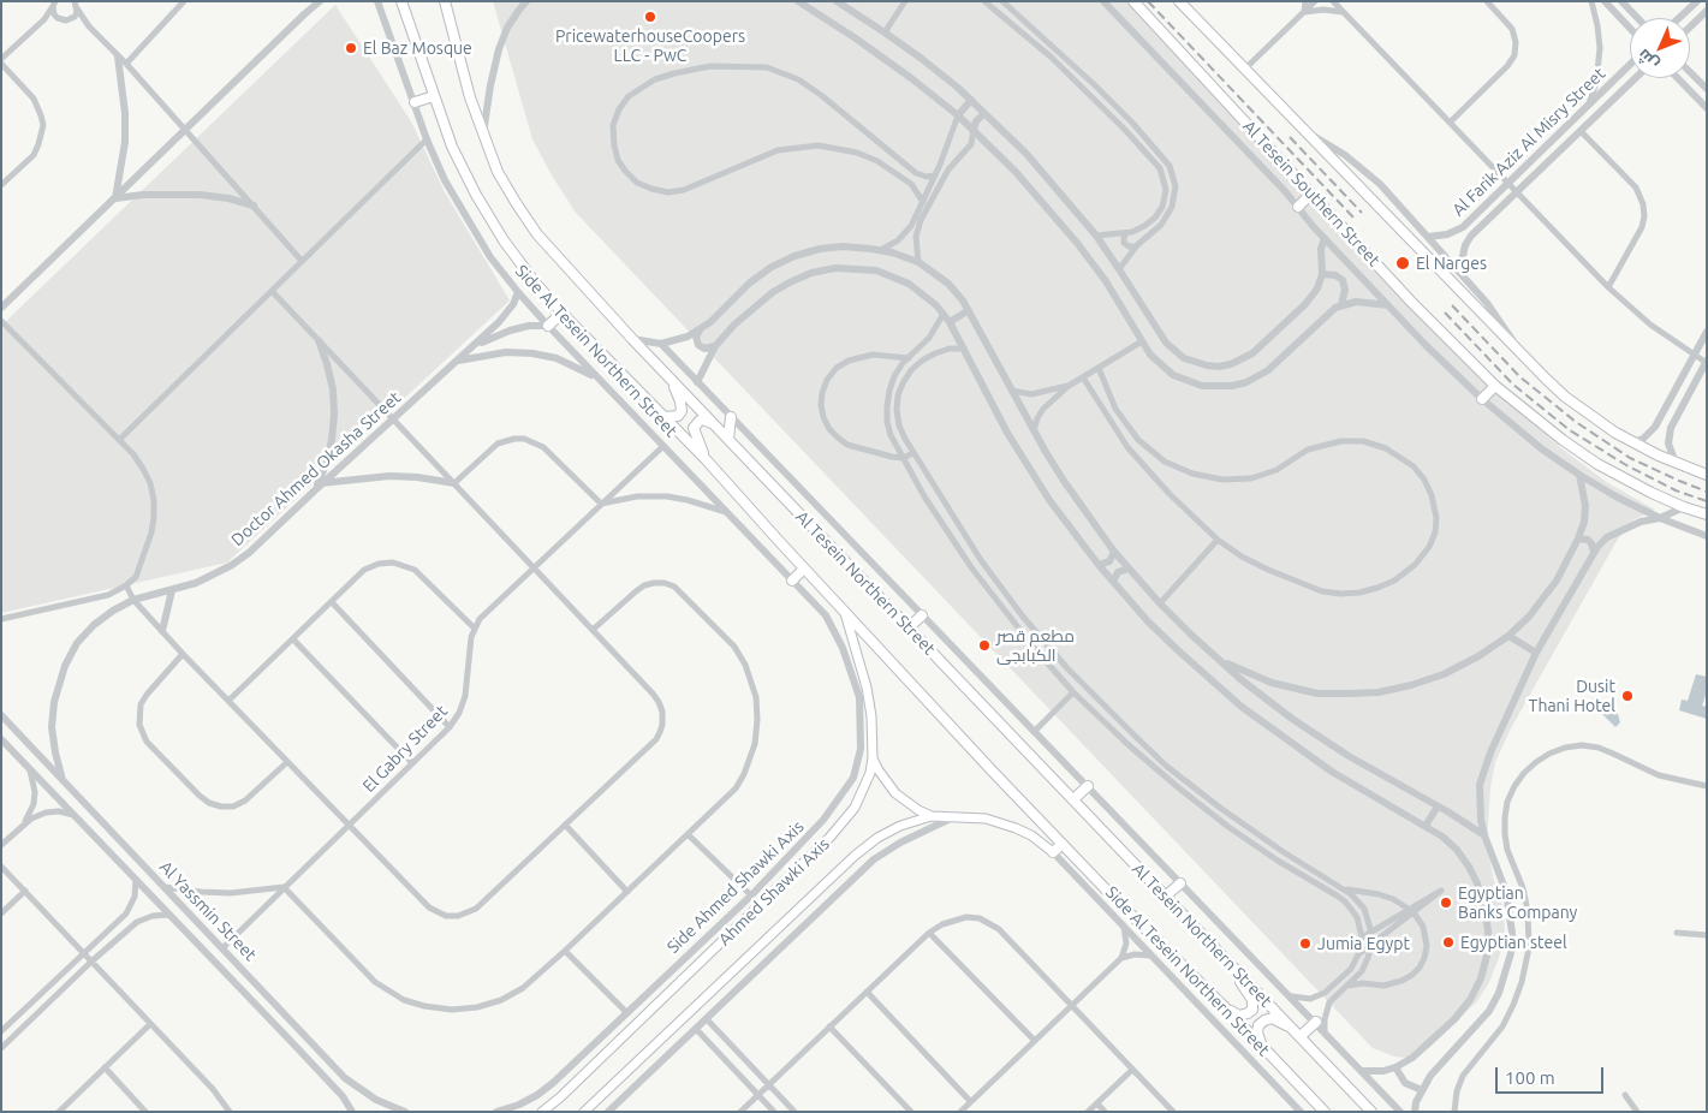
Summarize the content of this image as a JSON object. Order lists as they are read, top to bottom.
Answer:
{
  "streets": {
    "main road": ["Al Tesein Southern Street", "Al Tesein Northern Street", "Ahmed Shawki Axis"],
    "street": [
      "Al Farik Aziz Al Misry Street",
      "Side Al Tesein Northern Street",
      "Doctor Ahmed Okasha Street",
      "El Gabry Street",
      "Side Ahmed Shawki Axis",
      "Al Yassmin Street"
    ]
  },
  "crossings": [
    ["Side Al Tesein Northern Street", "Doctor Ahmed Okasha Street"],
    ["Side Al Tesein Northern Street", "Side Ahmed Shawki Axis"],
    ["Side Al Tesein Northern Street", "Ahmed Shawki Axis"],
    ["Doctor Ahmed Okasha Street", "Al Yassmin Street"],
    ["Al Tesein Northern Street", "Ahmed Shawki Axis"],
    ["El Gabry Street", "Al Yassmin Street"]
  ],
  "places": [
    "PricewaterhouseCoopers LLC - PwC",
    "El Baz Mosque",
    "El Narges",
    "مطعم قصر الكبابجى",
    "Dusit Thani Hotel",
    "Egyptian Banks Company",
    "Egyptian steel",
    "Jumia Egypt"
  ],
  "scale_bar": "100 m",
  "north": "bottom left"
}
